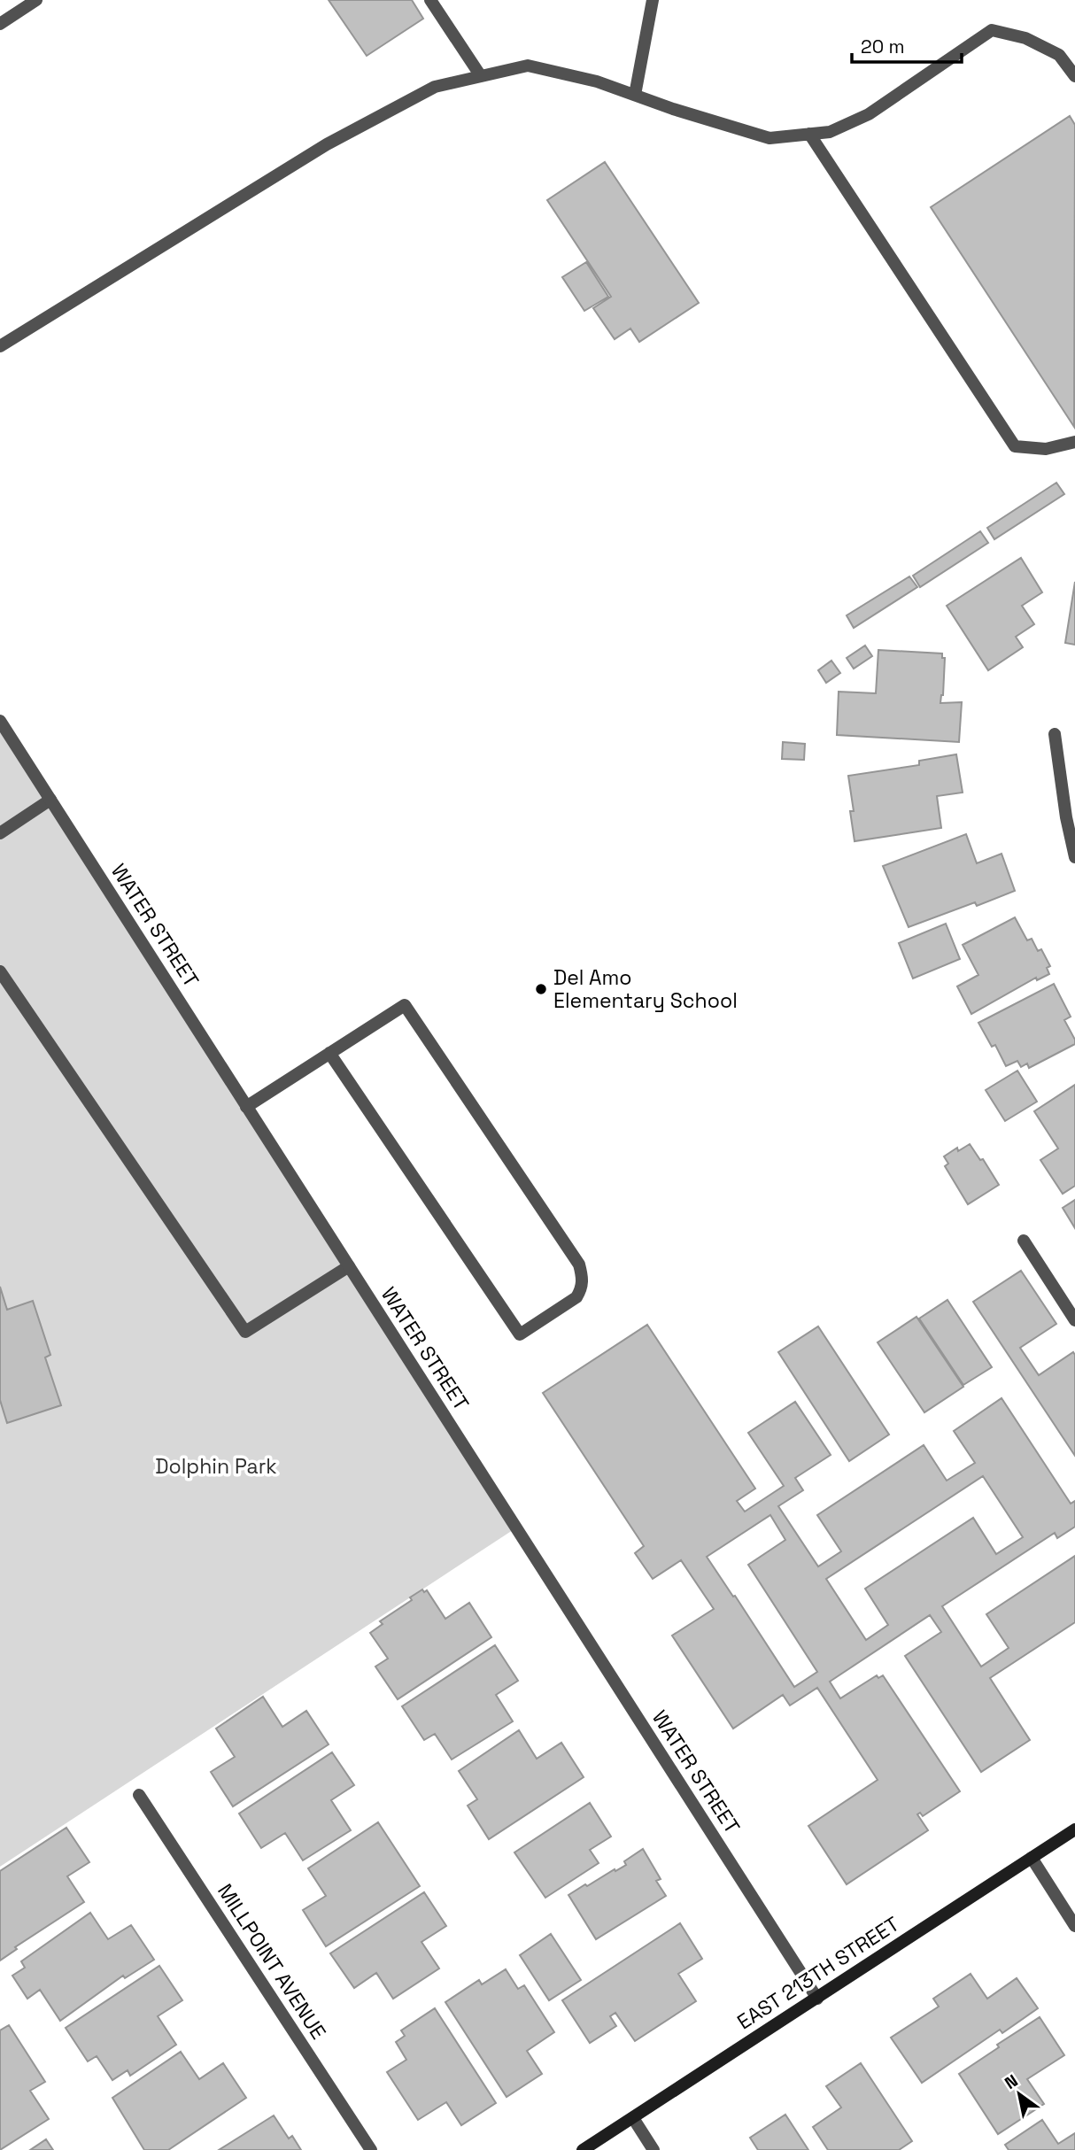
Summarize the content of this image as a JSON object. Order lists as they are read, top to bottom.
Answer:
{
  "streets": {
    "street": ["WATER STREET", "MILLPOINT AVENUE", "EAST 213TH STREET"]
  },
  "crossings": [
    ["WATER STREET", "EAST 213TH STREET"]
  ],
  "parks": ["Dolphin Park"],
  "places": ["Del Amo Elementary School"],
  "scale_bar": "20 m",
  "north": "top left"
}
